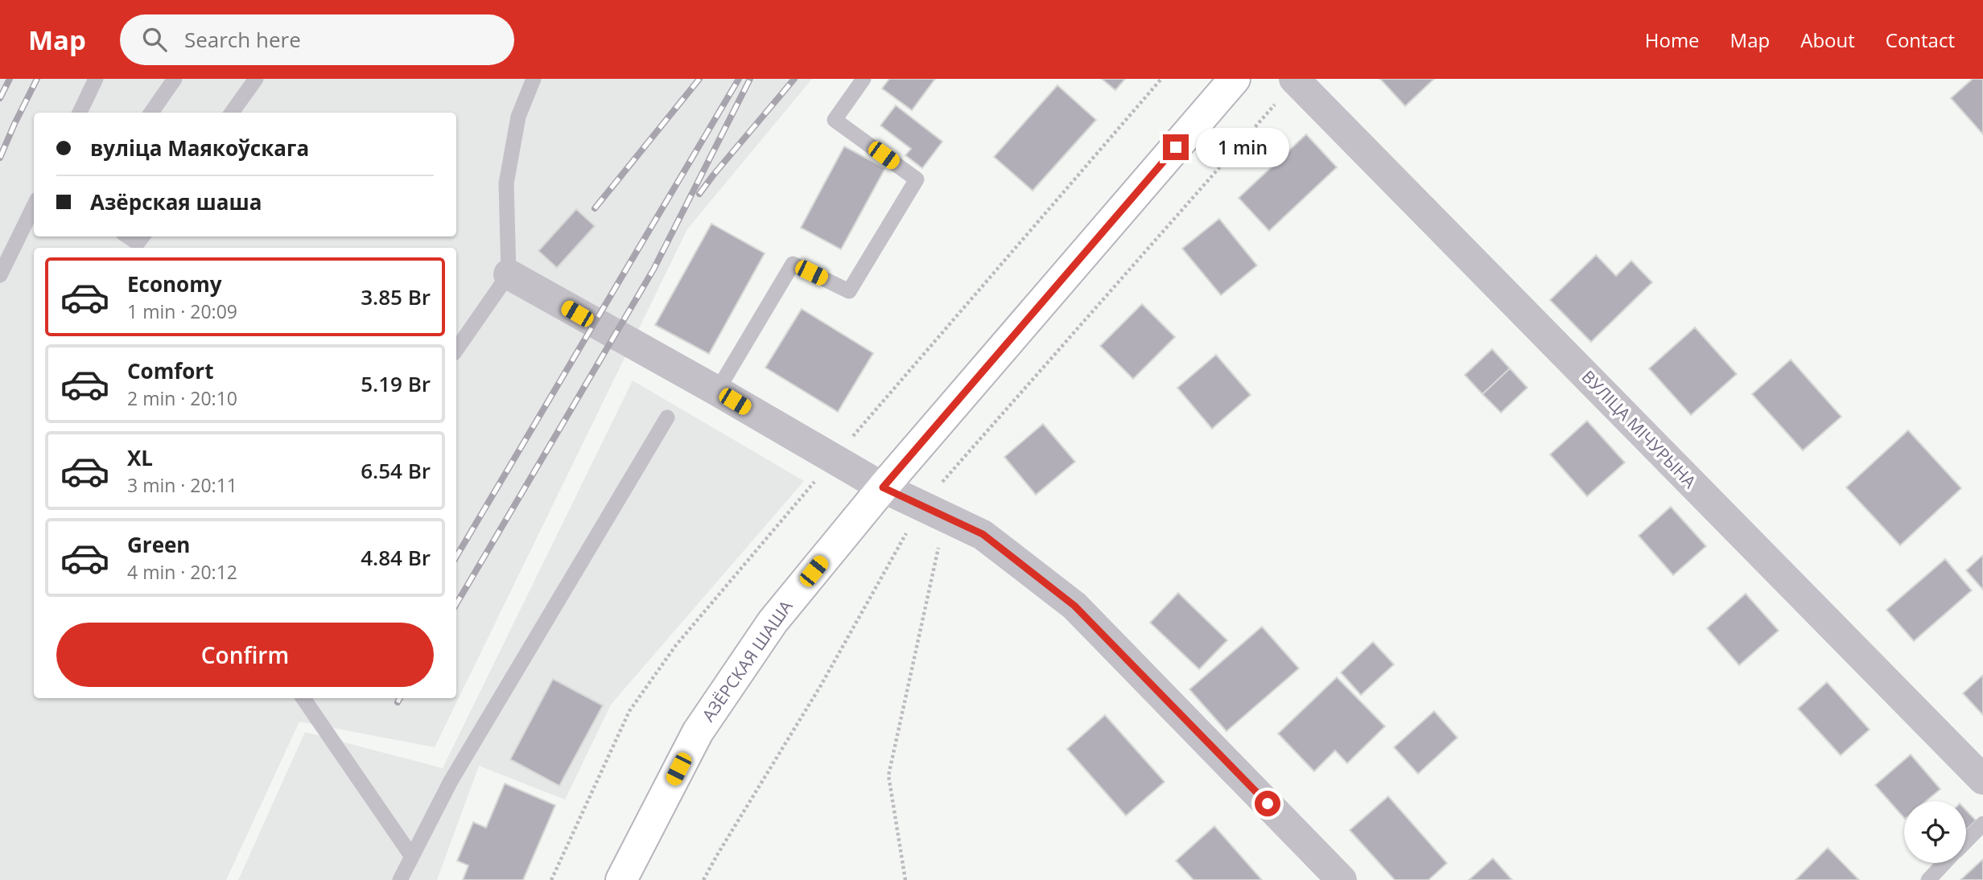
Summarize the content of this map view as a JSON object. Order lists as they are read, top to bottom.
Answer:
{
  "streets": {
    "main road": ["АЗЁРСКАЯ ШАША"],
    "street": ["ВУЛІЦА МІЧУРЫНА"]
  },
  "page": {
    "header": "Map",
    "search": "Search here",
    "nav": [
      "Home",
      "Map",
      "About",
      "Contact"
    ],
    "banner": ["вуліца Маякоўскага", "Азёрская шаша"],
    "bubble": "1 min",
    "list": [
      {
        "name": "Economy",
        "note": "1 min · 20:09",
        "value": "3.85 Br"
      },
      {
        "name": "Comfort",
        "note": "2 min · 20:10",
        "value": "5.19 Br"
      },
      {
        "name": "XL",
        "note": "3 min · 20:11",
        "value": "6.54 Br"
      },
      {
        "name": "Green",
        "note": "4 min · 20:12",
        "value": "4.84 Br"
      }
    ],
    "buttons": "Confirm"
  }
}
